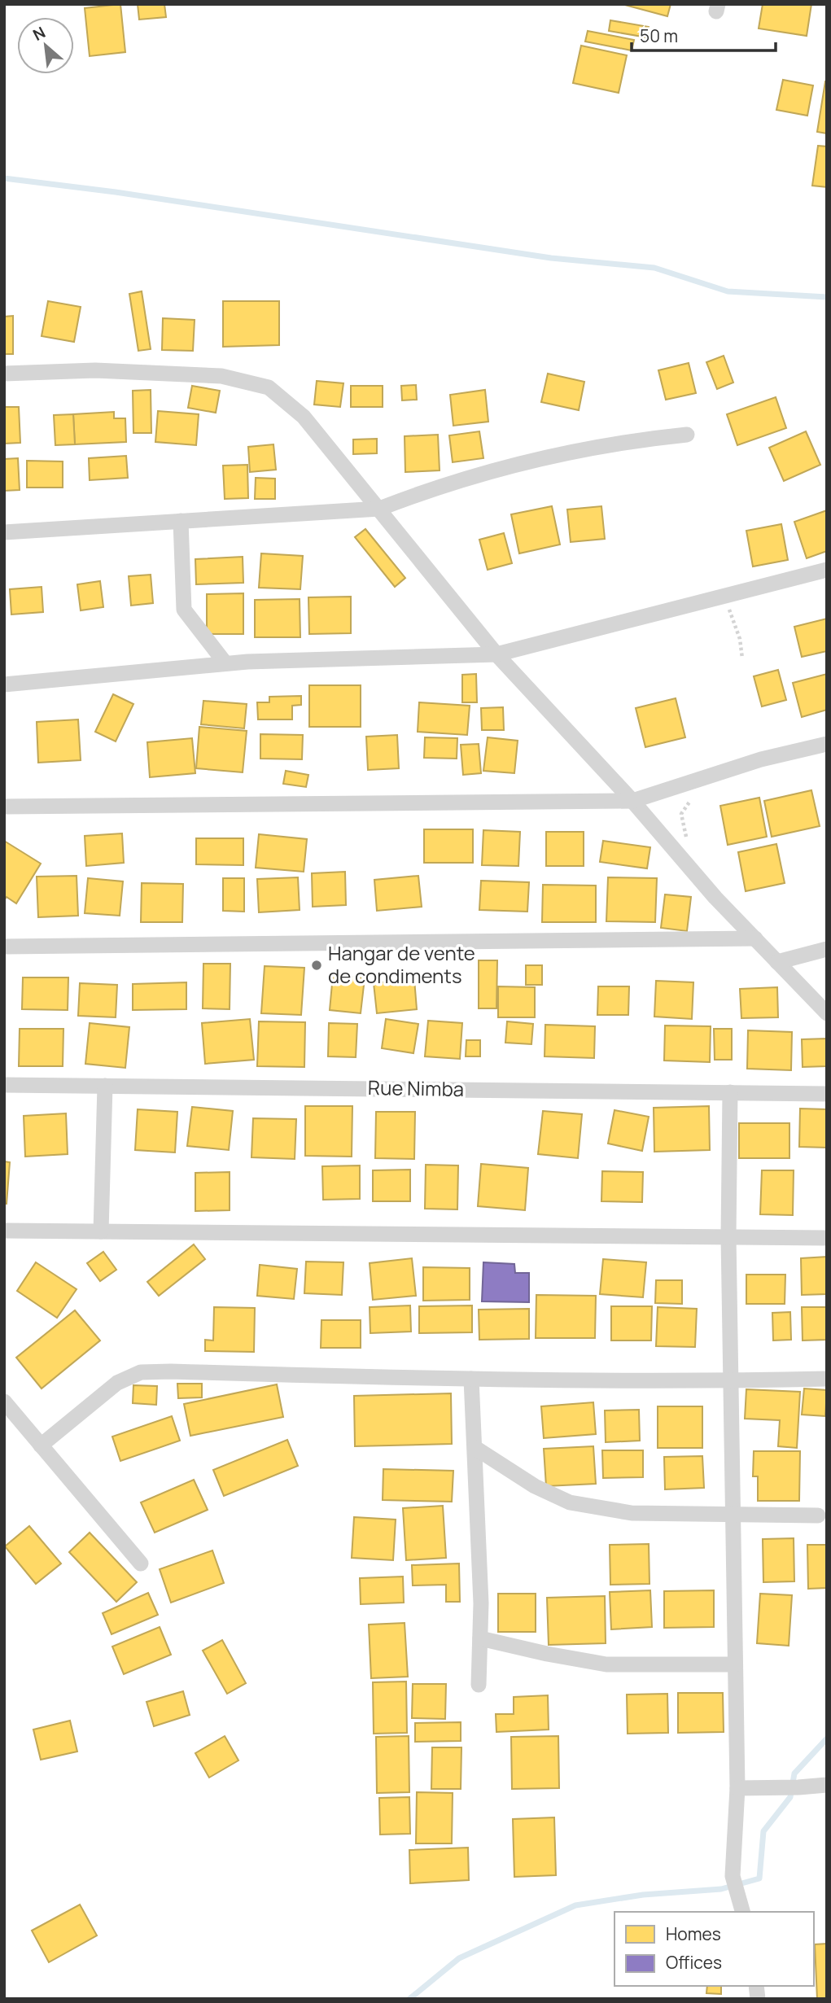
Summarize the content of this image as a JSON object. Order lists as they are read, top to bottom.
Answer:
{
  "streets": {
    "street": ["Rue Nimba"]
  },
  "places": ["Hangar de vente de condiments"],
  "legend": ["Homes", "Offices"],
  "scale_bar": "50 m",
  "north": "top left"
}
